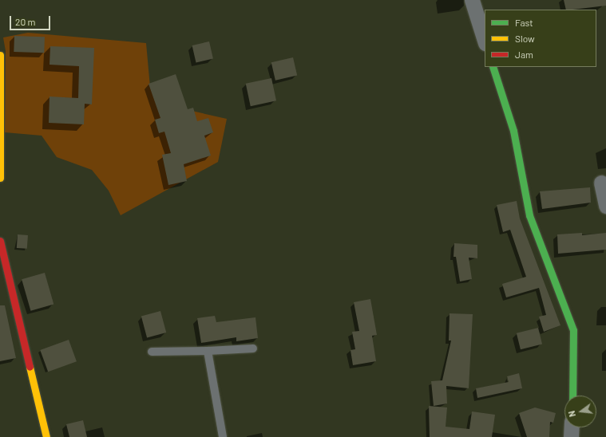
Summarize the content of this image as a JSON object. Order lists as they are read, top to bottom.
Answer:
{
  "legend": ["Fast", "Slow", "Jam"],
  "scale_bar": "20 m",
  "north": "left"
}
